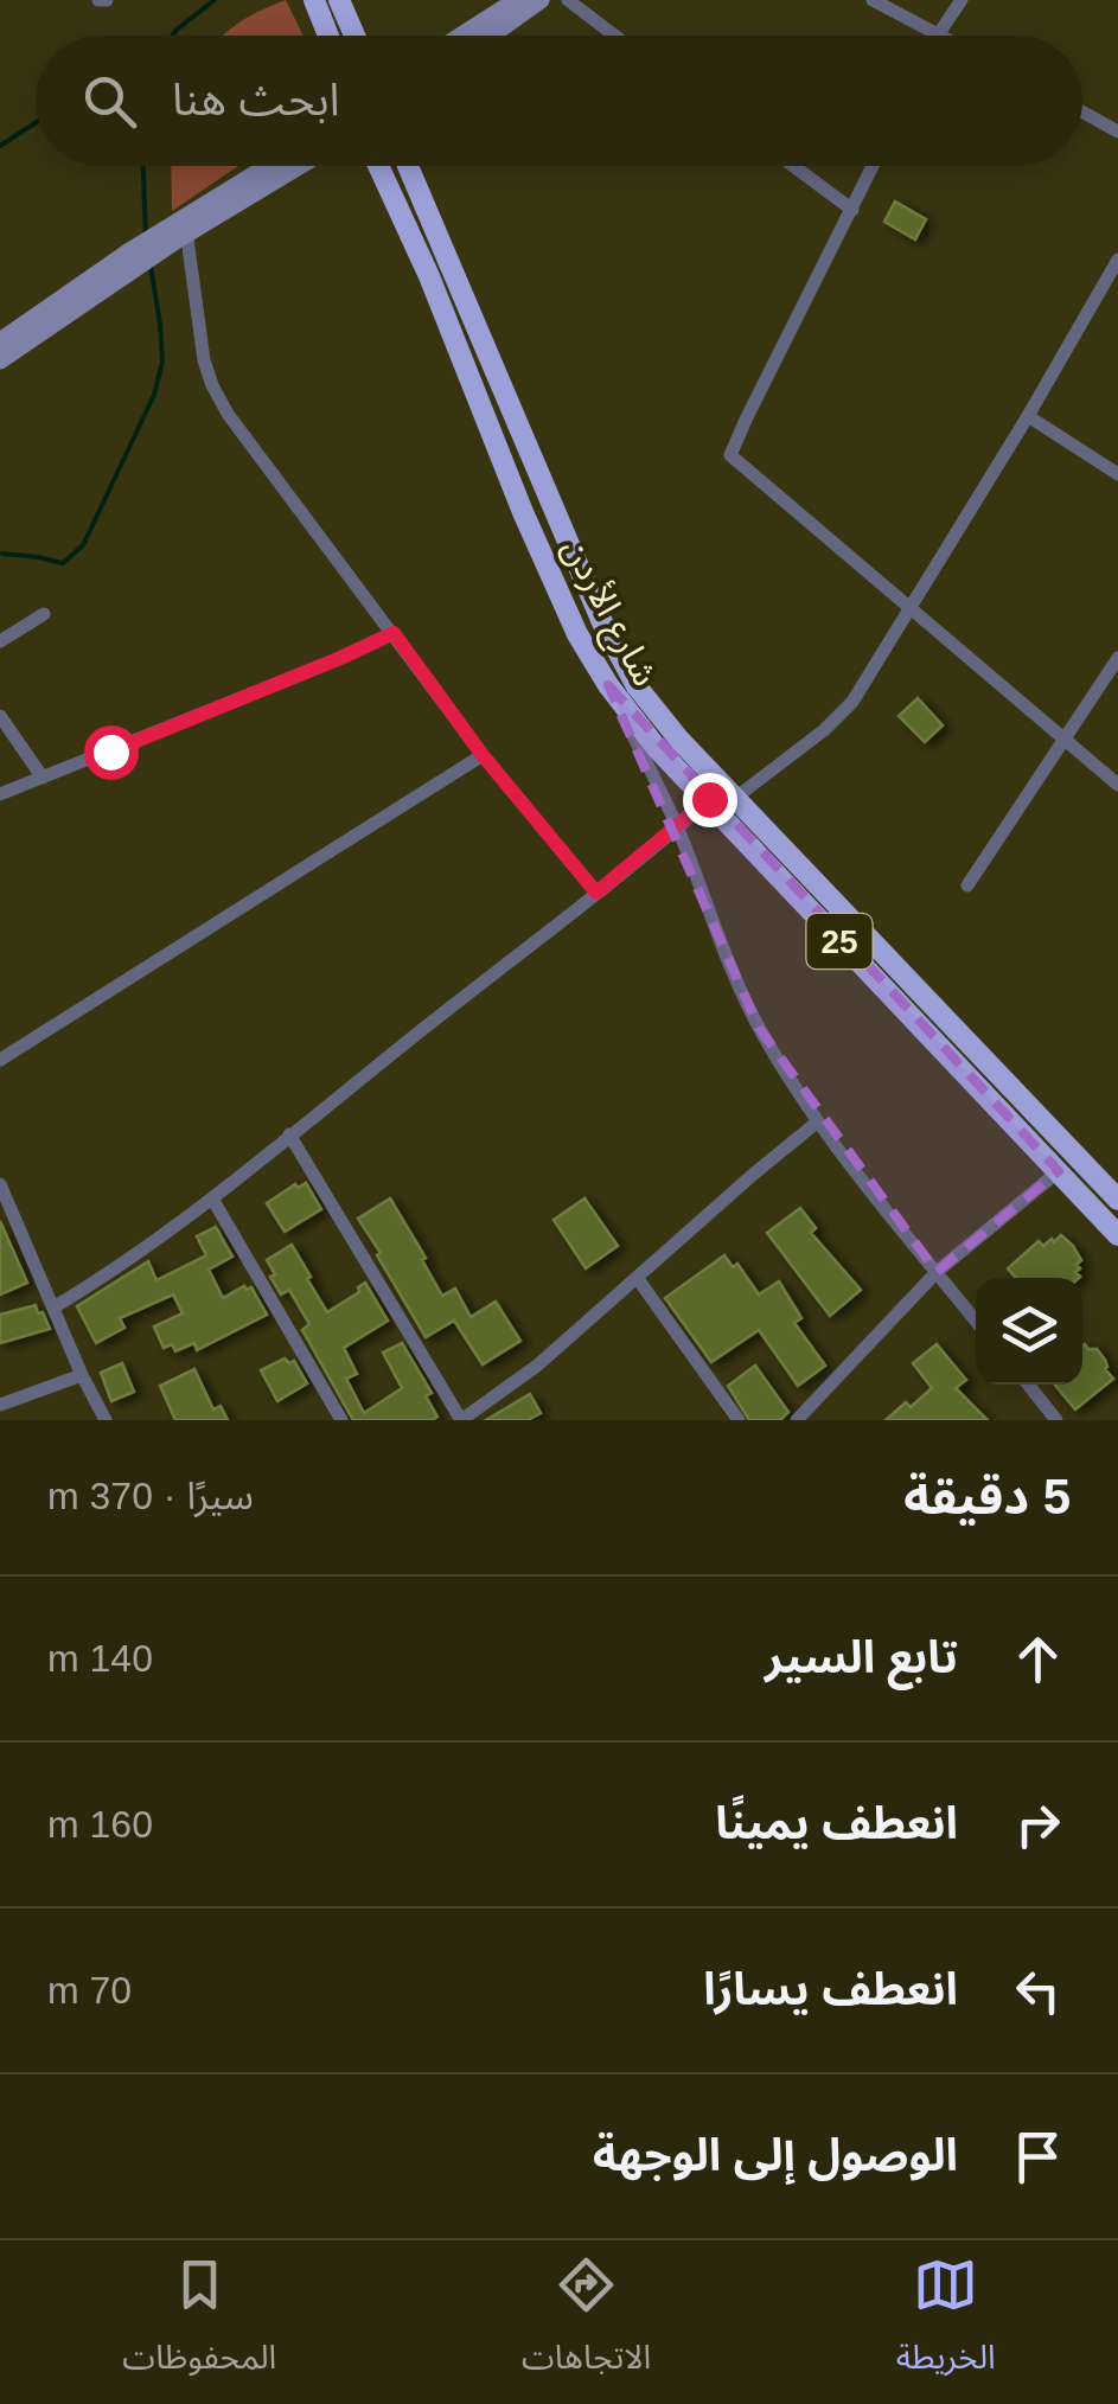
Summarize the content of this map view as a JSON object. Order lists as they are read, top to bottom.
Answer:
{
  "streets": {
    "highway": ["شارع الأردن", "25"]
  },
  "page": {
    "search": "ابحث هنا",
    "heading": ["5 دقيقة", "سيرًا · 370 m"],
    "list": [
      ["تابع السير", "140 m"],
      ["انعطف يمينًا", "160 m"],
      ["انعطف يسارًا", "70 m"],
      "الوصول إلى الوجهة"
    ],
    "nav": ["الخريطة", "الاتجاهات", "المحفوظات"]
  }
}
